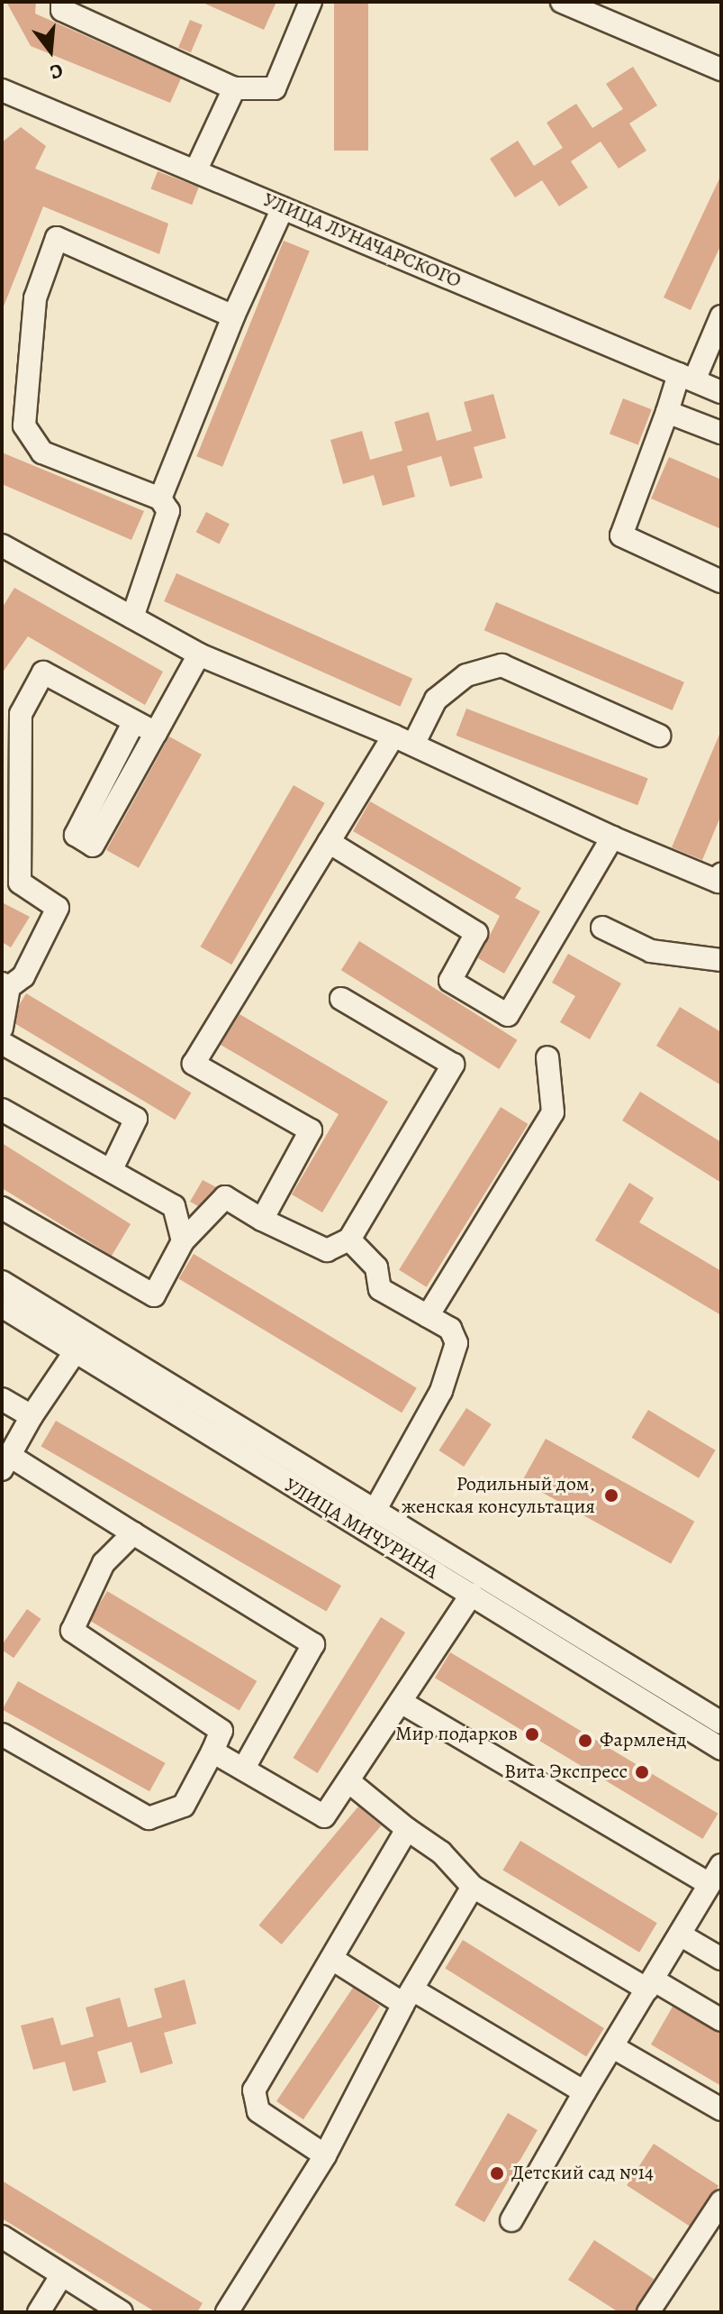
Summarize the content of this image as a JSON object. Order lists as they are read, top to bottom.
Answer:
{
  "streets": {
    "street": ["УЛИЦА ЛУНАЧАРСКОГО", "УЛИЦА МИЧУРИНА"]
  },
  "places": [
    "Родильный дом, женская консультация",
    "Мир подарков",
    "Фармленд",
    "Вита Экспресс",
    "Детский сад №14"
  ],
  "north": "bottom"
}
